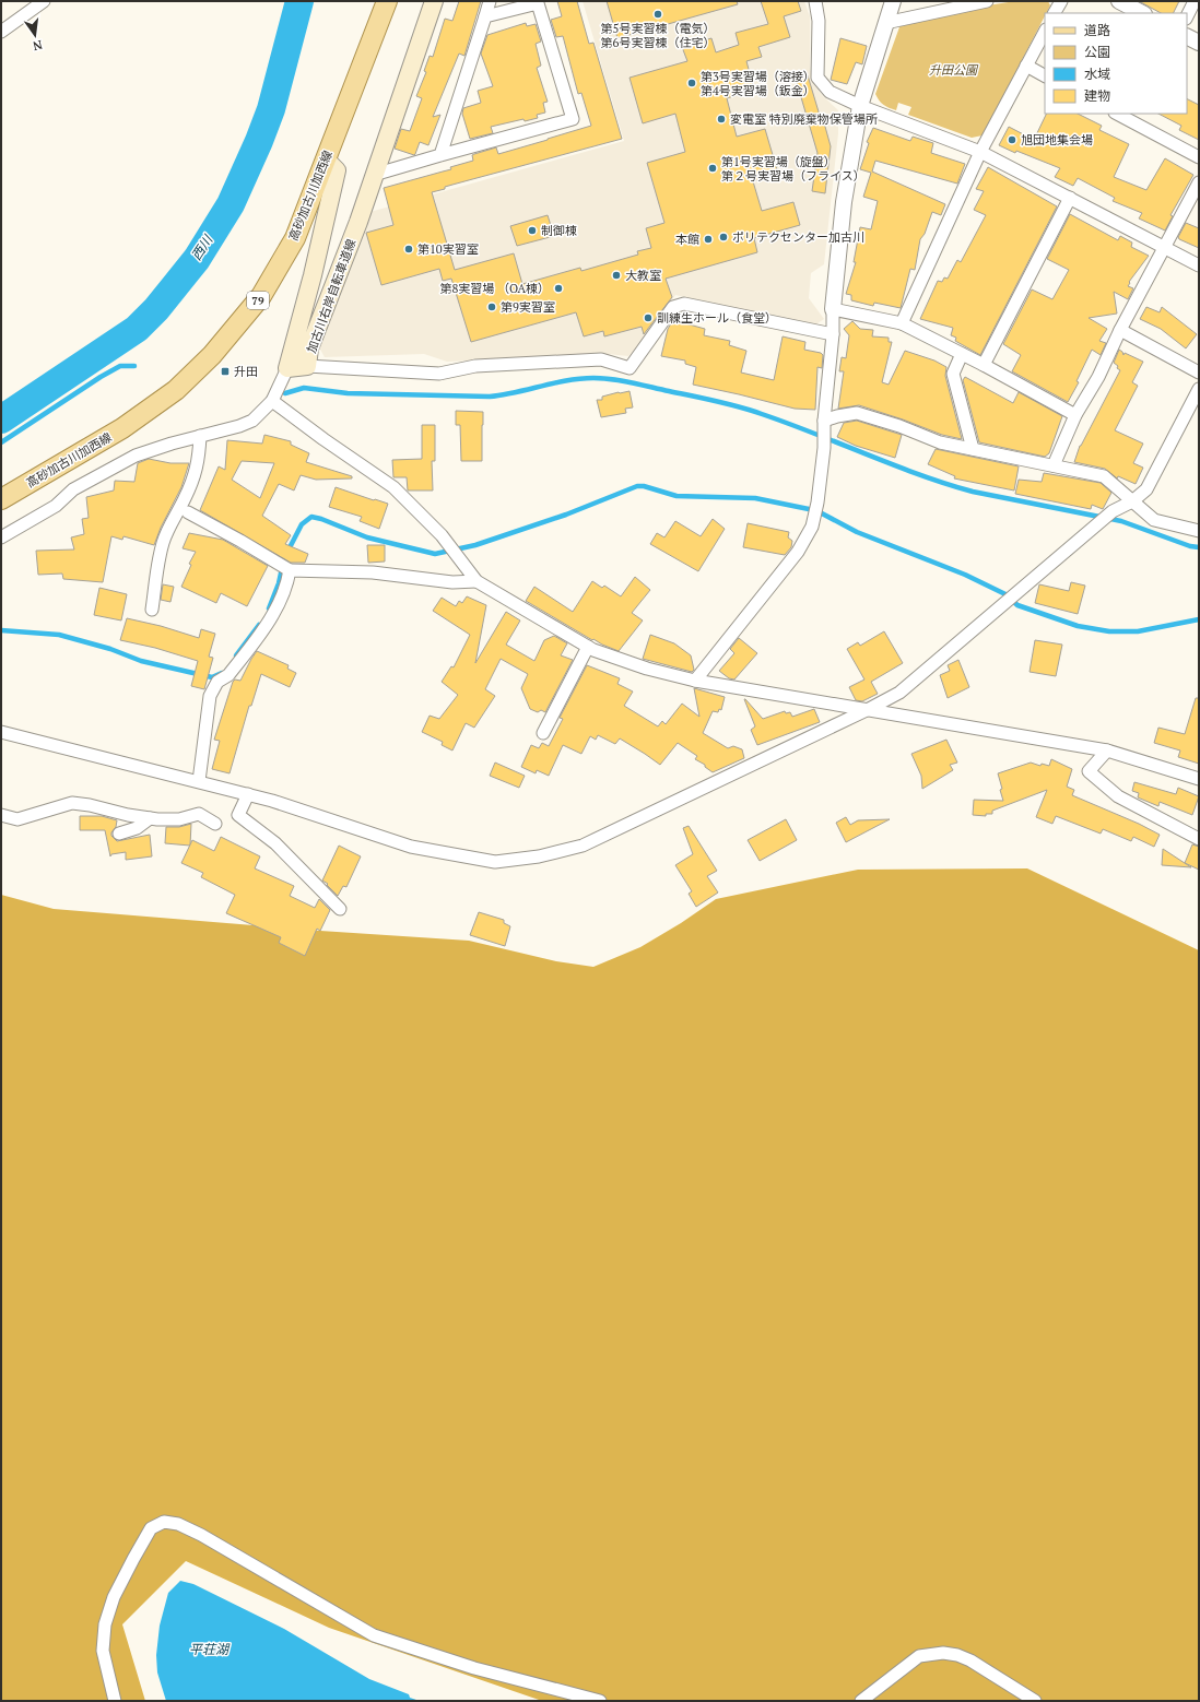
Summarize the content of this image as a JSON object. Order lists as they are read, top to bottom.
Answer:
{
  "streets": {
    "main road": ["高砂加古川加西線", "加古川右岸自転車道線", "79"]
  },
  "crossings": [
    ["高砂加古川加西線", "加古川右岸自転車道線"]
  ],
  "water": ["西川", "平荘湖"],
  "parks": ["升田公園"],
  "places": {
    "other": [
      "第5号実習棟（電気） 第6号実習棟（住宅）",
      "第3号実習場（溶接） 第4号実習場（鈑金）",
      "変電室 特別廃棄物保管場所",
      "旭団地集会場",
      "第1号実習場（旋盤） 第２号実習場（フライス）",
      "制御棟",
      "ポリテクセンター加古川",
      "本館",
      "第10実習室",
      "大教室",
      "第8実習場 （OA棟）",
      "第9実習室",
      "訓練生ホール（食堂）"
    ],
    "transit": ["升田"]
  },
  "legend": [
    "道路",
    "公園",
    "水域",
    "建物"
  ],
  "north": "bottom"
}
